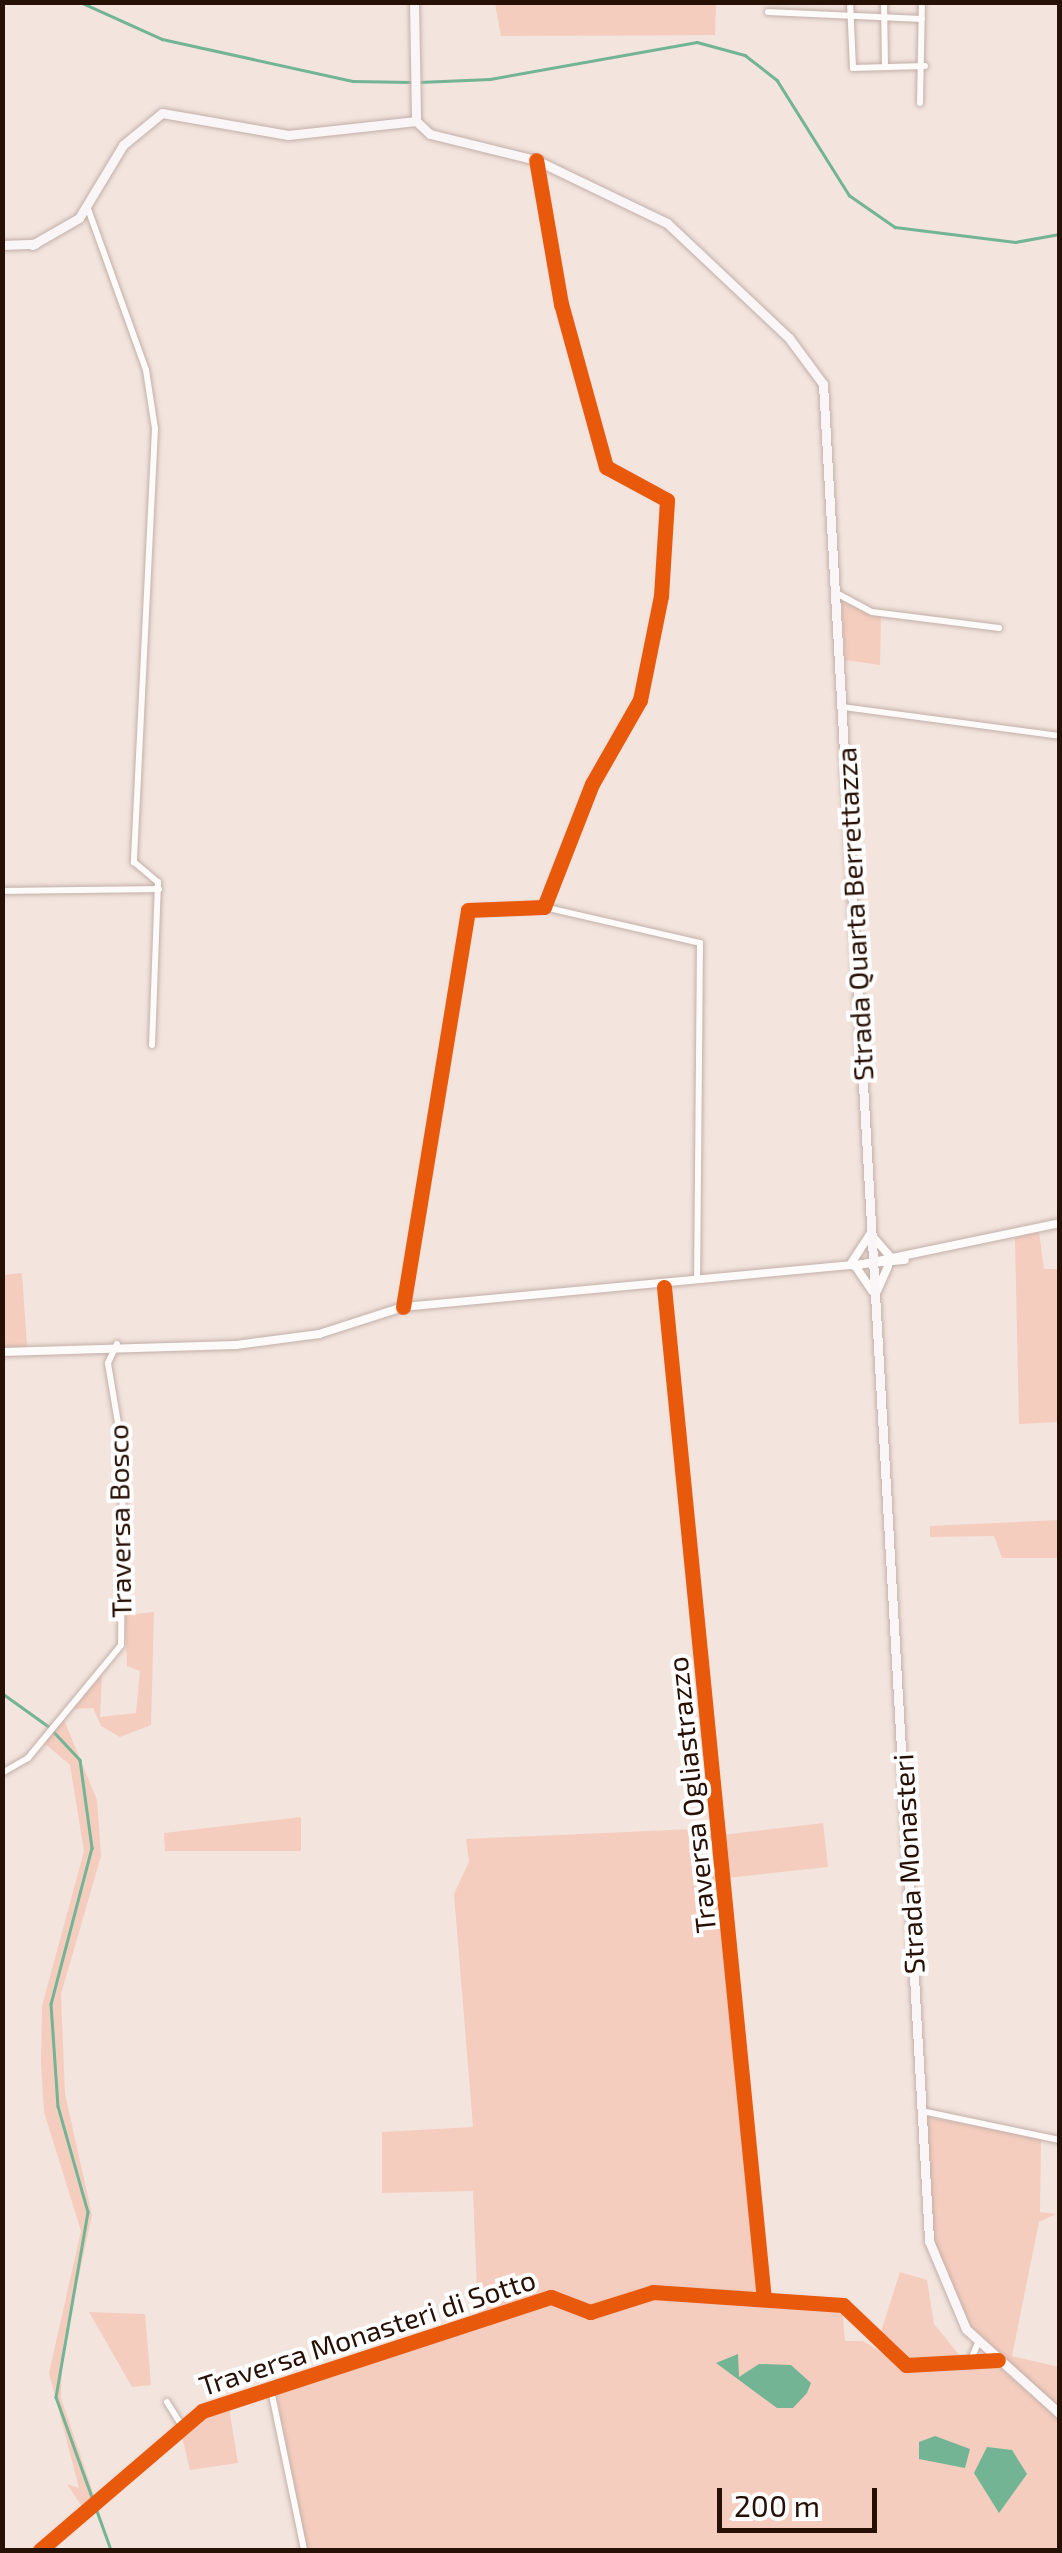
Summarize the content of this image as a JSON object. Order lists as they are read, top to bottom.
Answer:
{
  "streets": {
    "main road": ["Strada Quarta Berrettazza", "Strada Monasteri"],
    "street": ["Traversa Bosco", "Traversa Ogliastrazzo", "Traversa Monasteri di Sotto"]
  },
  "crossings": [
    ["Strada Quarta Berrettazza", "Strada Monasteri"],
    ["Traversa Ogliastrazzo", "Traversa Monasteri di Sotto"],
    ["Strada Monasteri", "Traversa Monasteri di Sotto"]
  ],
  "scale_bar": "200 m"
}
